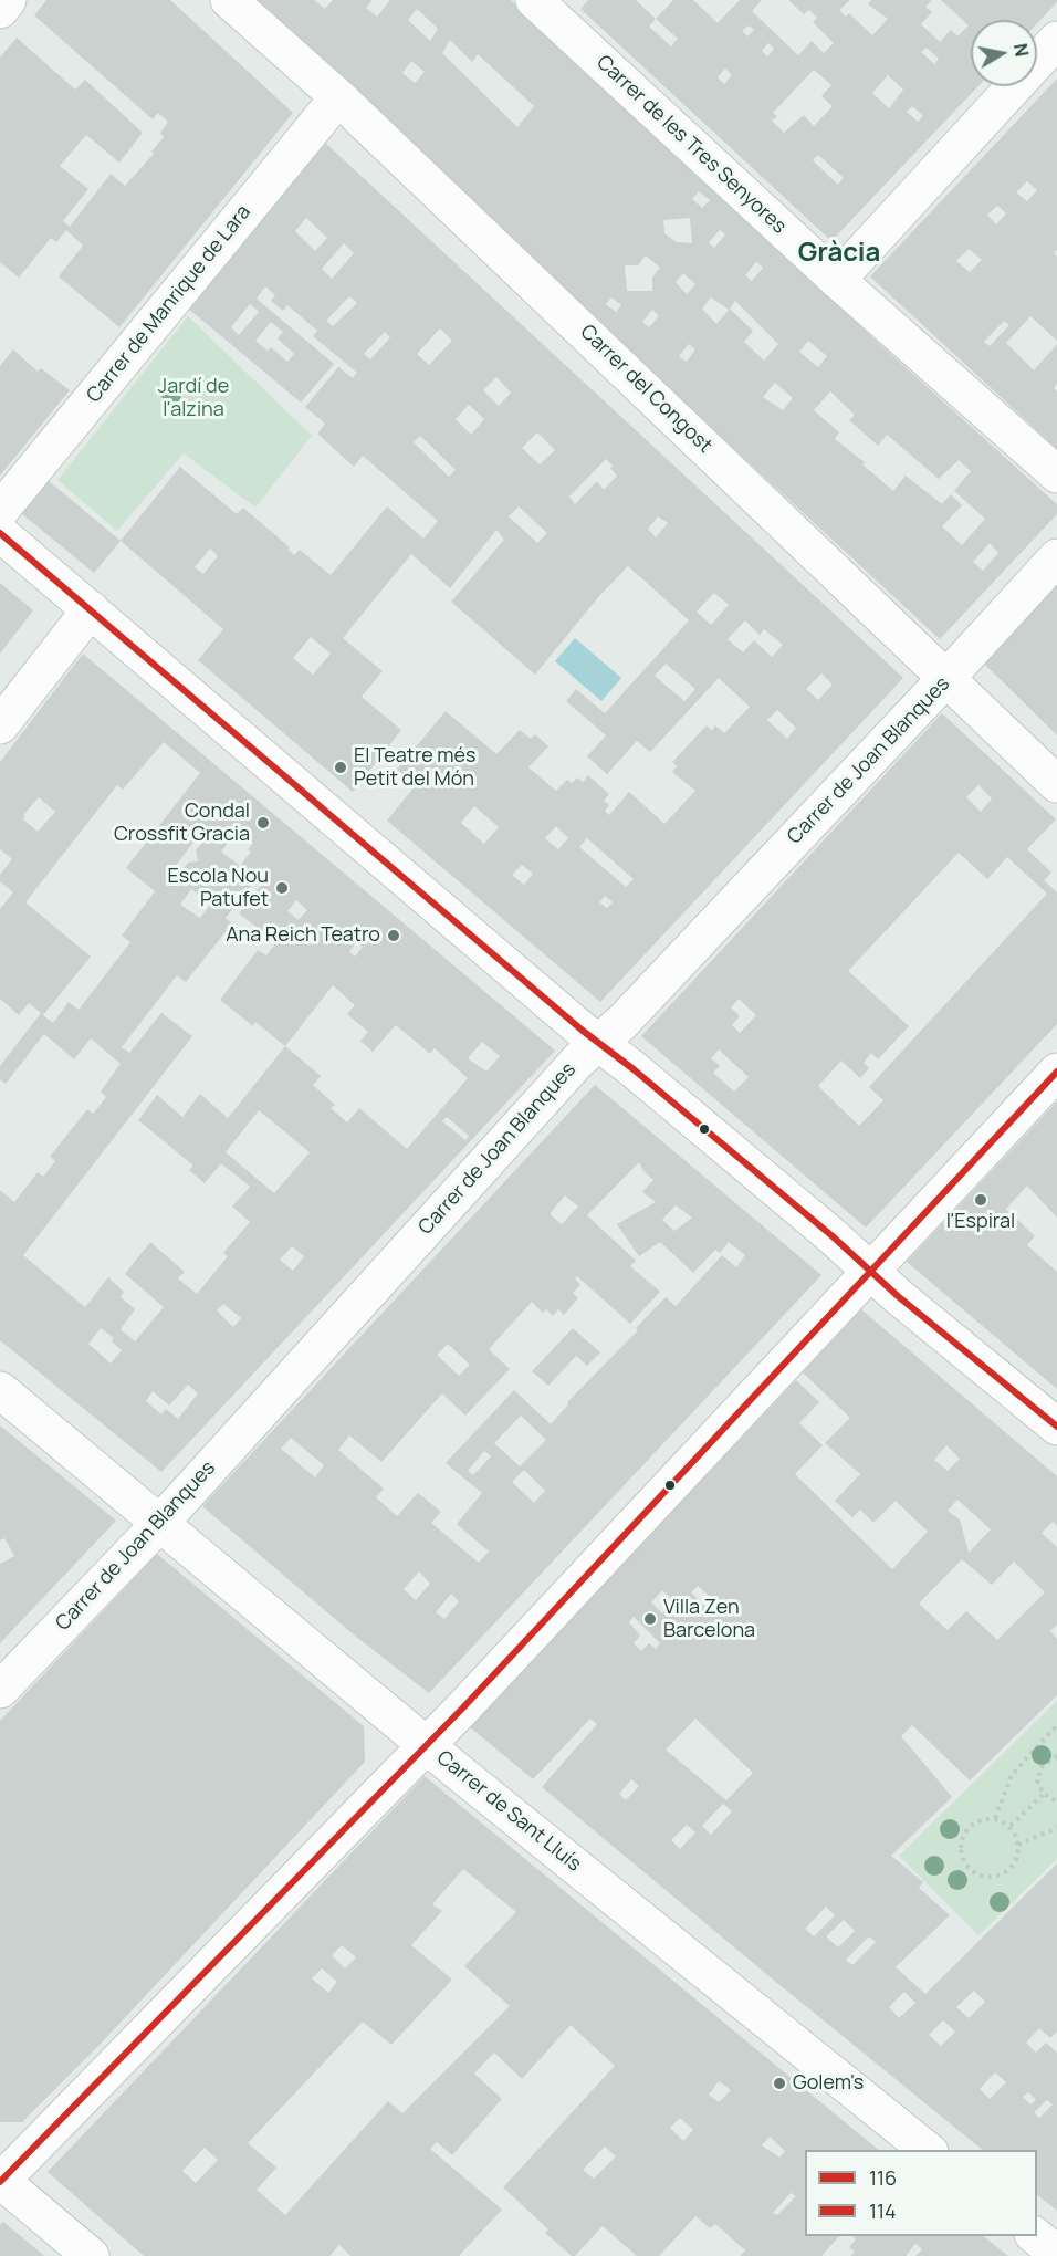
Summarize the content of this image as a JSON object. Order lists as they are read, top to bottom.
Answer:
{
  "streets": {
    "street": [
      "Carrer de les Tres Senyores",
      "Carrer de Manrique de Lara",
      "Carrer del Congost",
      "Carrer de Joan Blanques",
      "Carrer de Sant Lluís"
    ]
  },
  "crossings": [
    ["Carrer de Manrique de Lara", "Carrer del Congost"],
    ["Carrer del Congost", "Carrer de Joan Blanques"],
    ["Carrer de Joan Blanques", "Carrer de Sant Lluís"]
  ],
  "districts": ["Gràcia"],
  "parks": ["Jardí de l'alzina"],
  "places": [
    "El Teatre més Petit del Món",
    "Condal Crossfit Gracia",
    "Escola Nou Patufet",
    "Ana Reich Teatro",
    "l'Espiral",
    "Villa Zen Barcelona",
    "Golem's"
  ],
  "lines": ["transit line 114", "transit line 116"],
  "legend": ["116", "114"],
  "north": "right"
}
